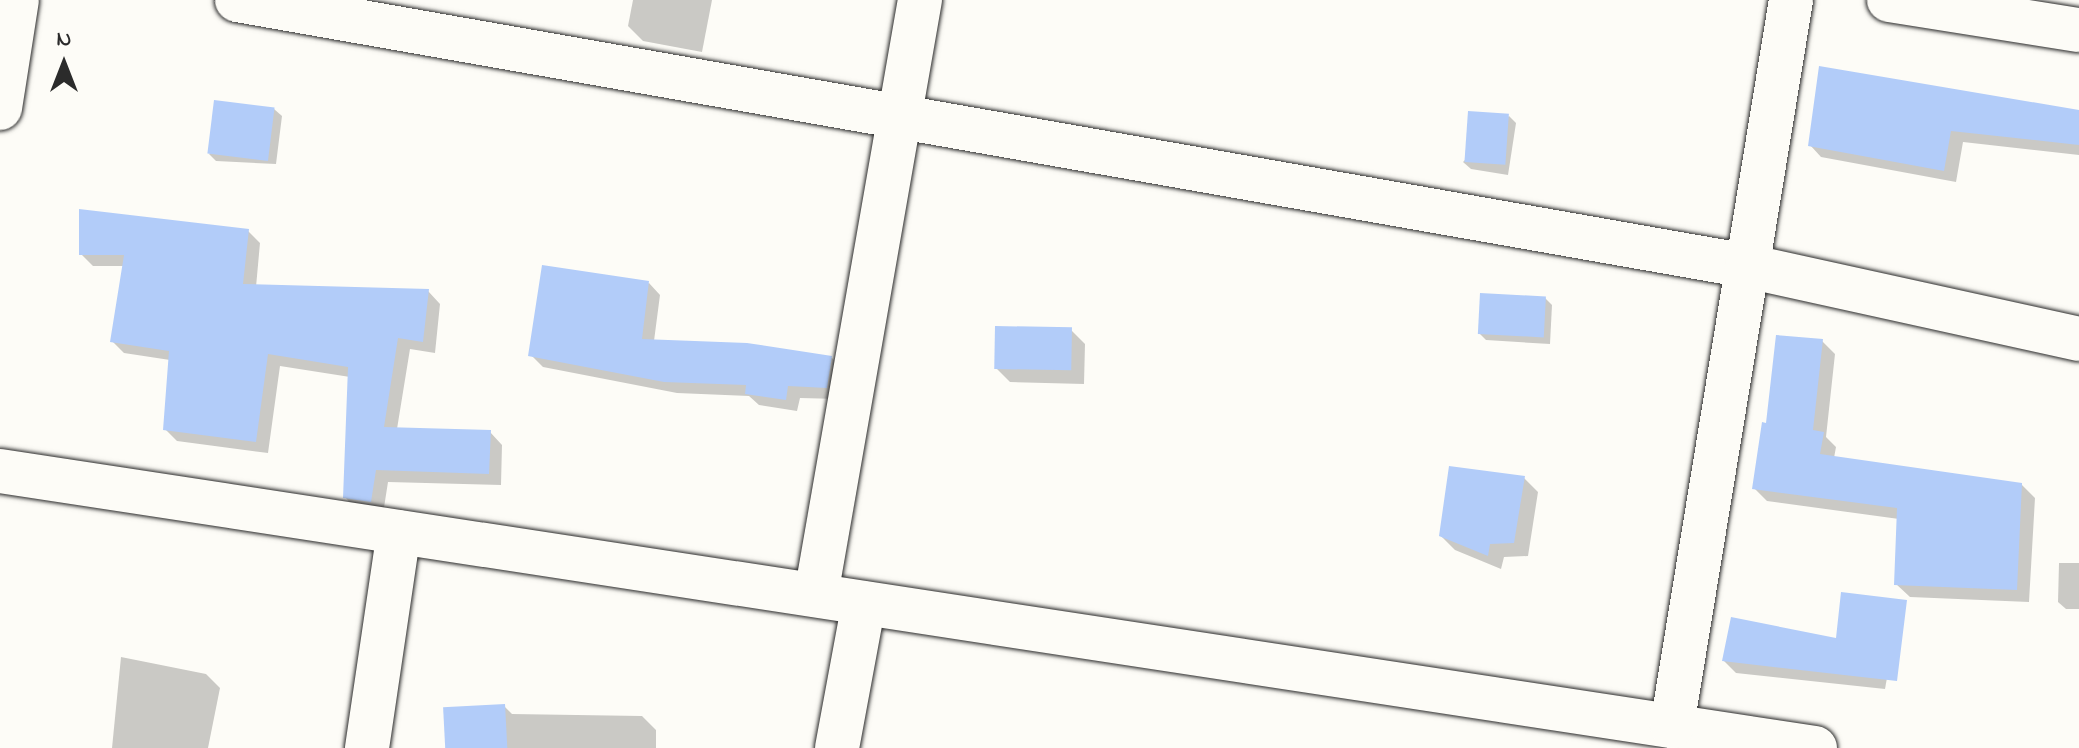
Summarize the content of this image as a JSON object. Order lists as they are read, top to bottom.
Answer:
{
  "north": "top"
}
